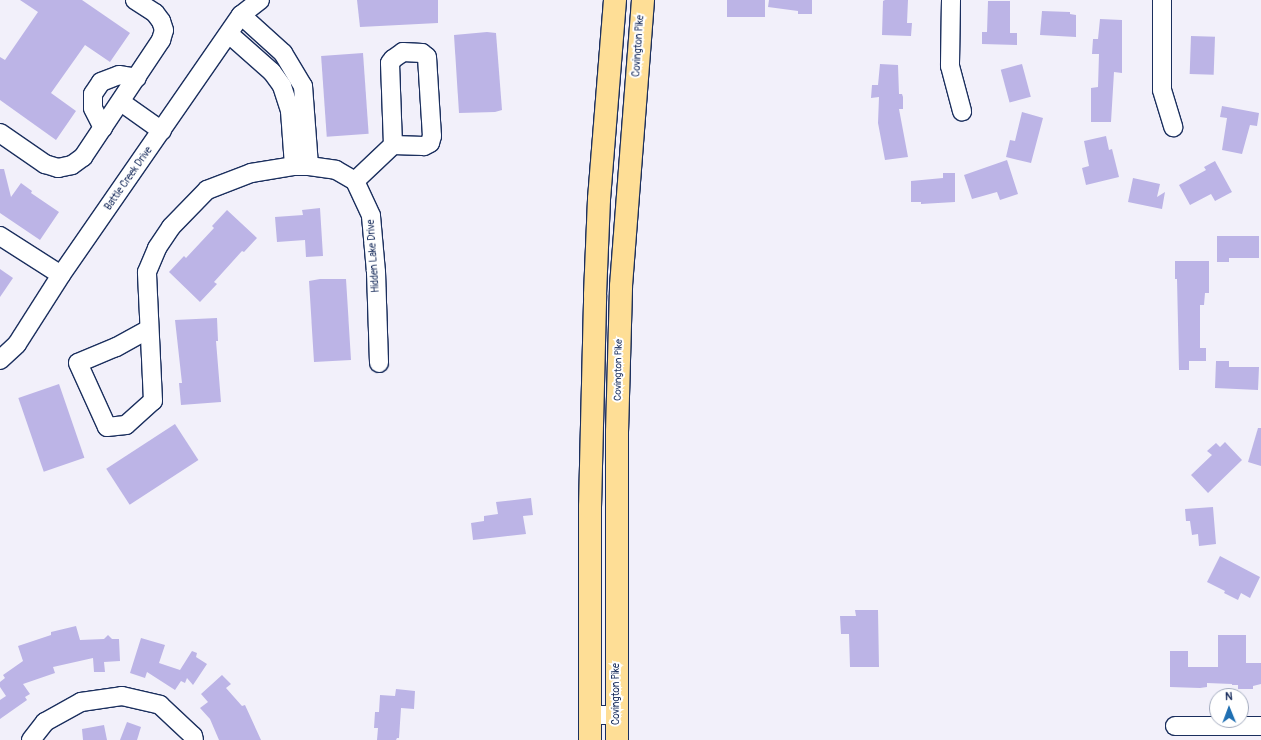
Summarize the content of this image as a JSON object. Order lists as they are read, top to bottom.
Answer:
{
  "streets": {
    "main road": ["Covington Pike"],
    "street": ["Battle Creek Drive", "Hidden Lake Drive"]
  },
  "north": "top"
}
